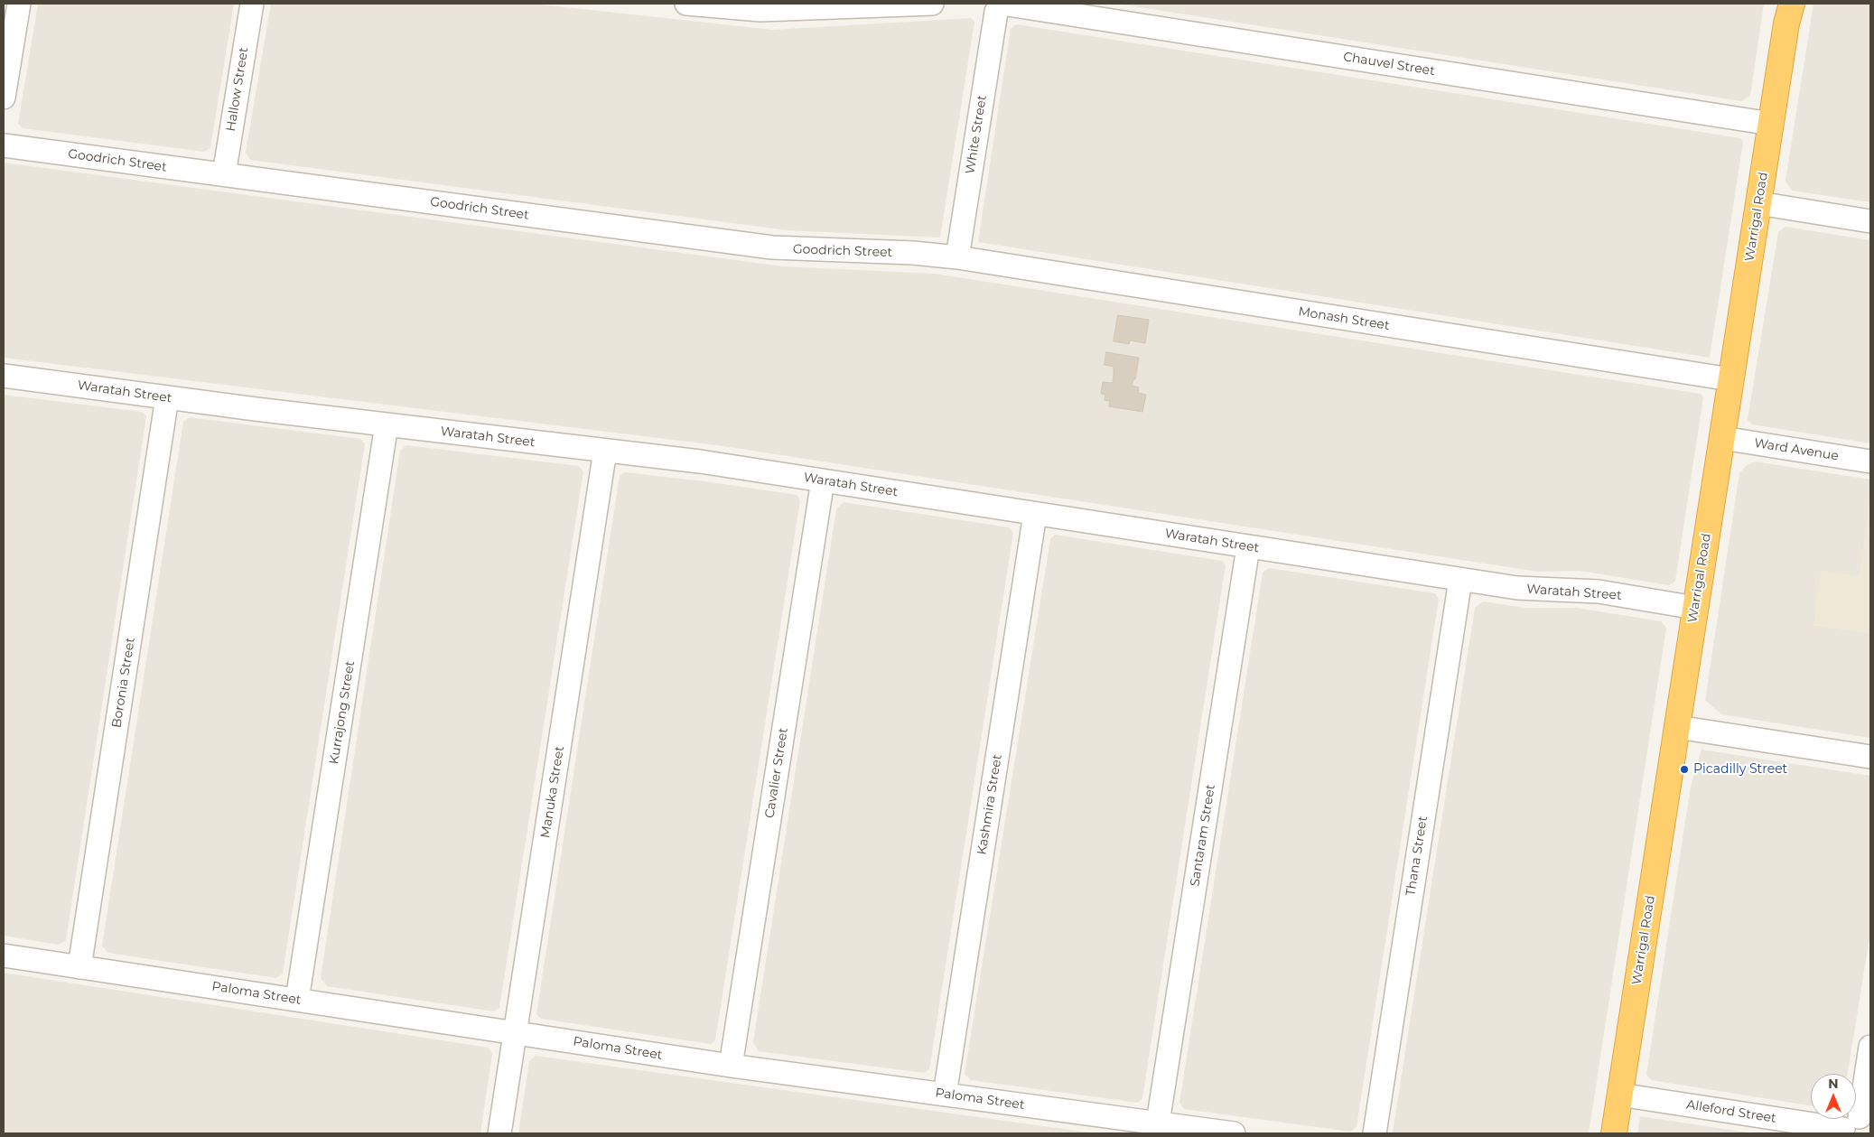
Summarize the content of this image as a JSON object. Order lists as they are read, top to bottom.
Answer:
{
  "streets": {
    "highway": ["Warrigal Road"],
    "street": [
      "Chauvel Street",
      "Hallow Street",
      "White Street",
      "Goodrich Street",
      "Monash Street",
      "Waratah Street",
      "Ward Avenue",
      "Boronia Street",
      "Kurrajong Street",
      "Cavalier Street",
      "Manuka Street",
      "Kashmira Street",
      "Santaram Street",
      "Thana Street",
      "Paloma Street",
      "Alleford Street"
    ]
  },
  "crossings": [
    ["Chauvel Street", "White Street"],
    ["Chauvel Street", "Warrigal Road"],
    ["Hallow Street", "Goodrich Street"],
    ["White Street", "Goodrich Street"],
    ["White Street", "Monash Street"],
    ["Goodrich Street", "Monash Street"],
    ["Warrigal Road", "Monash Street"],
    ["Warrigal Road", "Waratah Street"],
    ["Warrigal Road", "Ward Avenue"],
    ["Warrigal Road", "Alleford Street"],
    ["Waratah Street", "Boronia Street"],
    ["Waratah Street", "Kurrajong Street"],
    ["Waratah Street", "Cavalier Street"],
    ["Waratah Street", "Manuka Street"],
    ["Waratah Street", "Kashmira Street"],
    ["Waratah Street", "Santaram Street"],
    ["Waratah Street", "Thana Street"],
    ["Boronia Street", "Paloma Street"],
    ["Kurrajong Street", "Paloma Street"],
    ["Cavalier Street", "Paloma Street"],
    ["Manuka Street", "Paloma Street"],
    ["Kashmira Street", "Paloma Street"],
    ["Santaram Street", "Paloma Street"]
  ],
  "places": ["Picadilly Street"],
  "north": "top"
}
